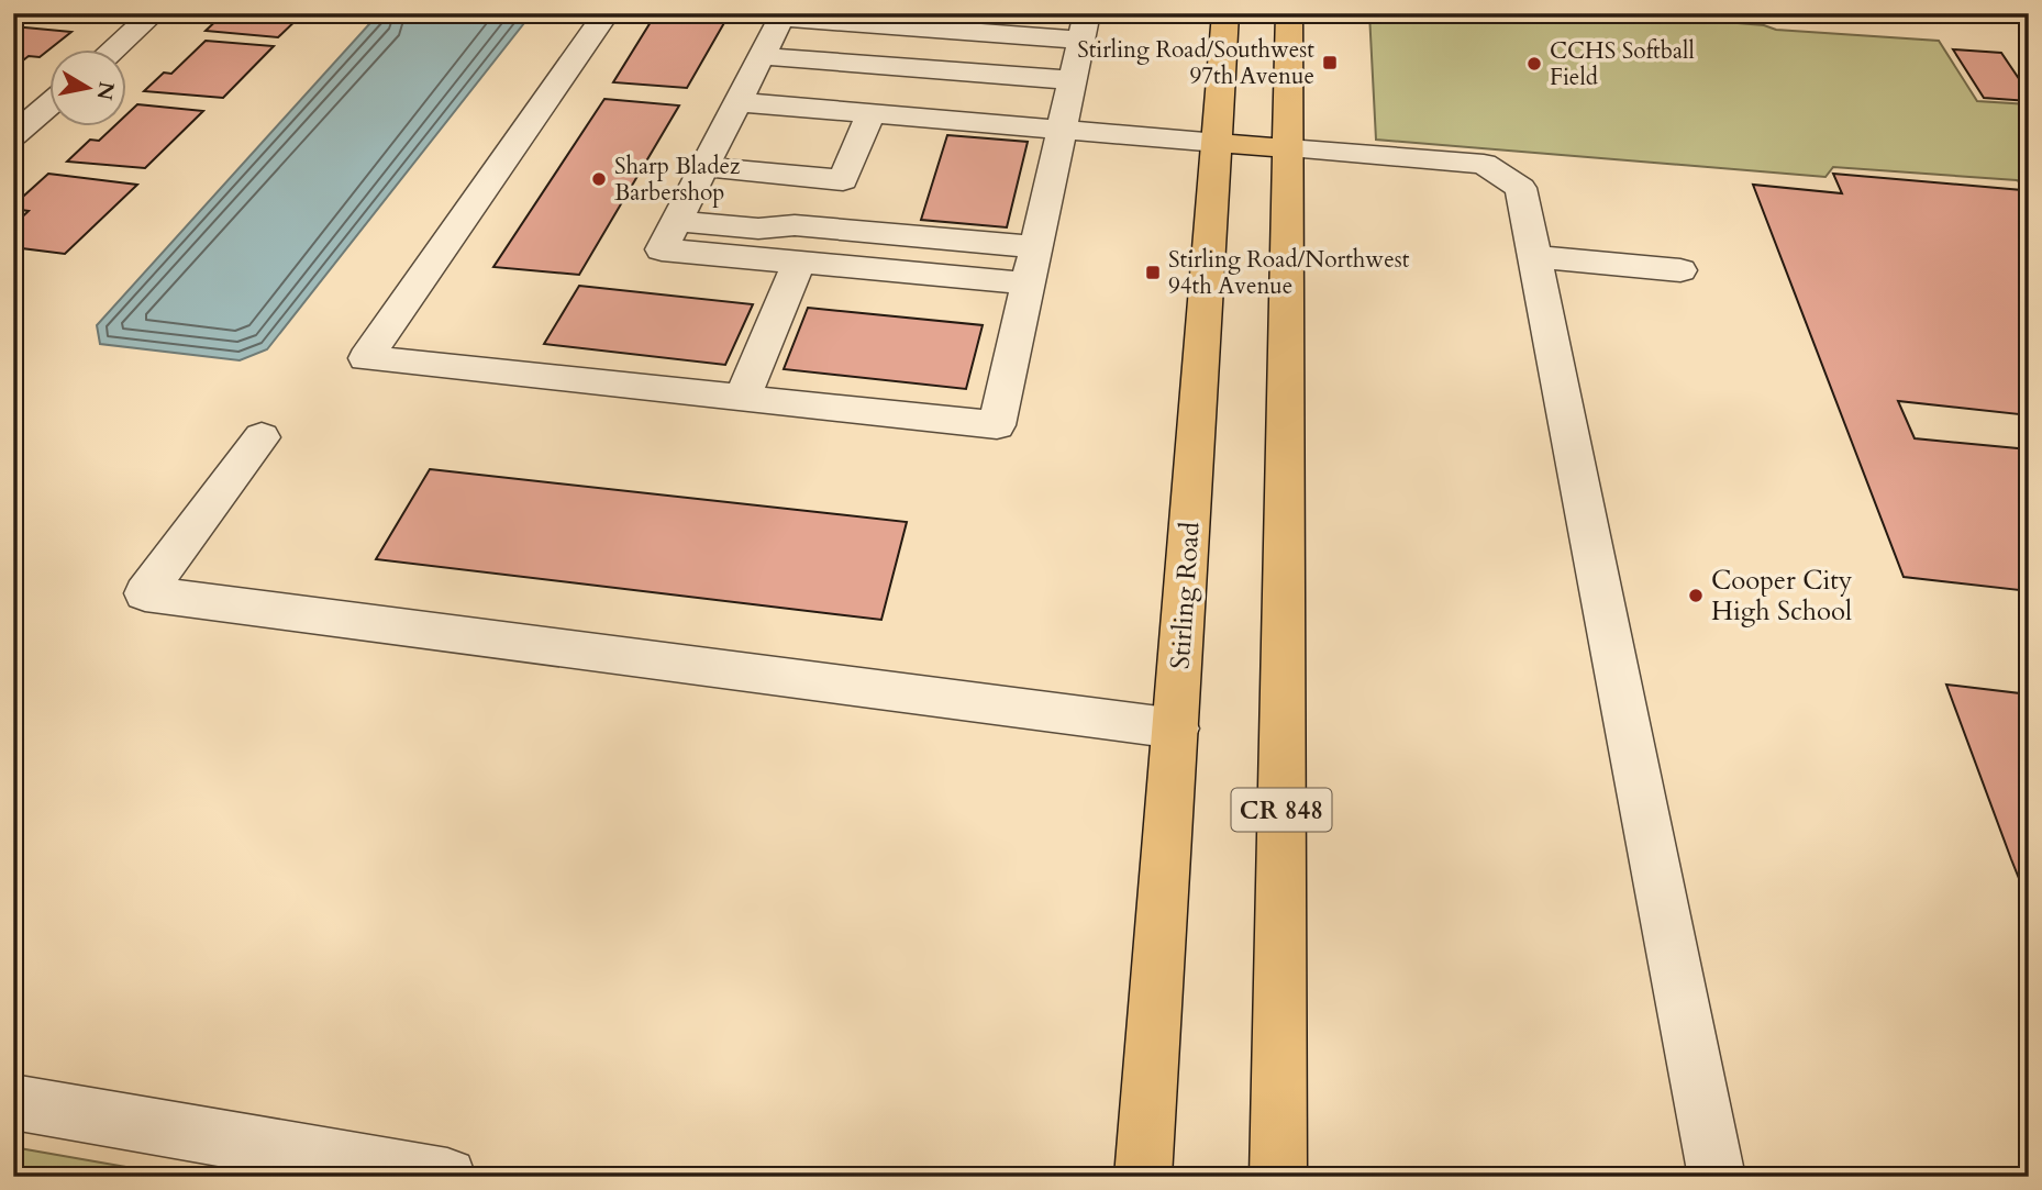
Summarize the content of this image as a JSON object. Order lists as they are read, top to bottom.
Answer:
{
  "streets": {
    "main road": ["Stirling Road", "CR 848"]
  },
  "places": {
    "transit": ["Stirling Road/Southwest 97th Avenue", "Stirling Road/Northwest 94th Avenue"],
    "other": ["CCHS Softball Field", "Sharp Bladez Barbershop", "Cooper City High School"]
  },
  "north": "right"
}
